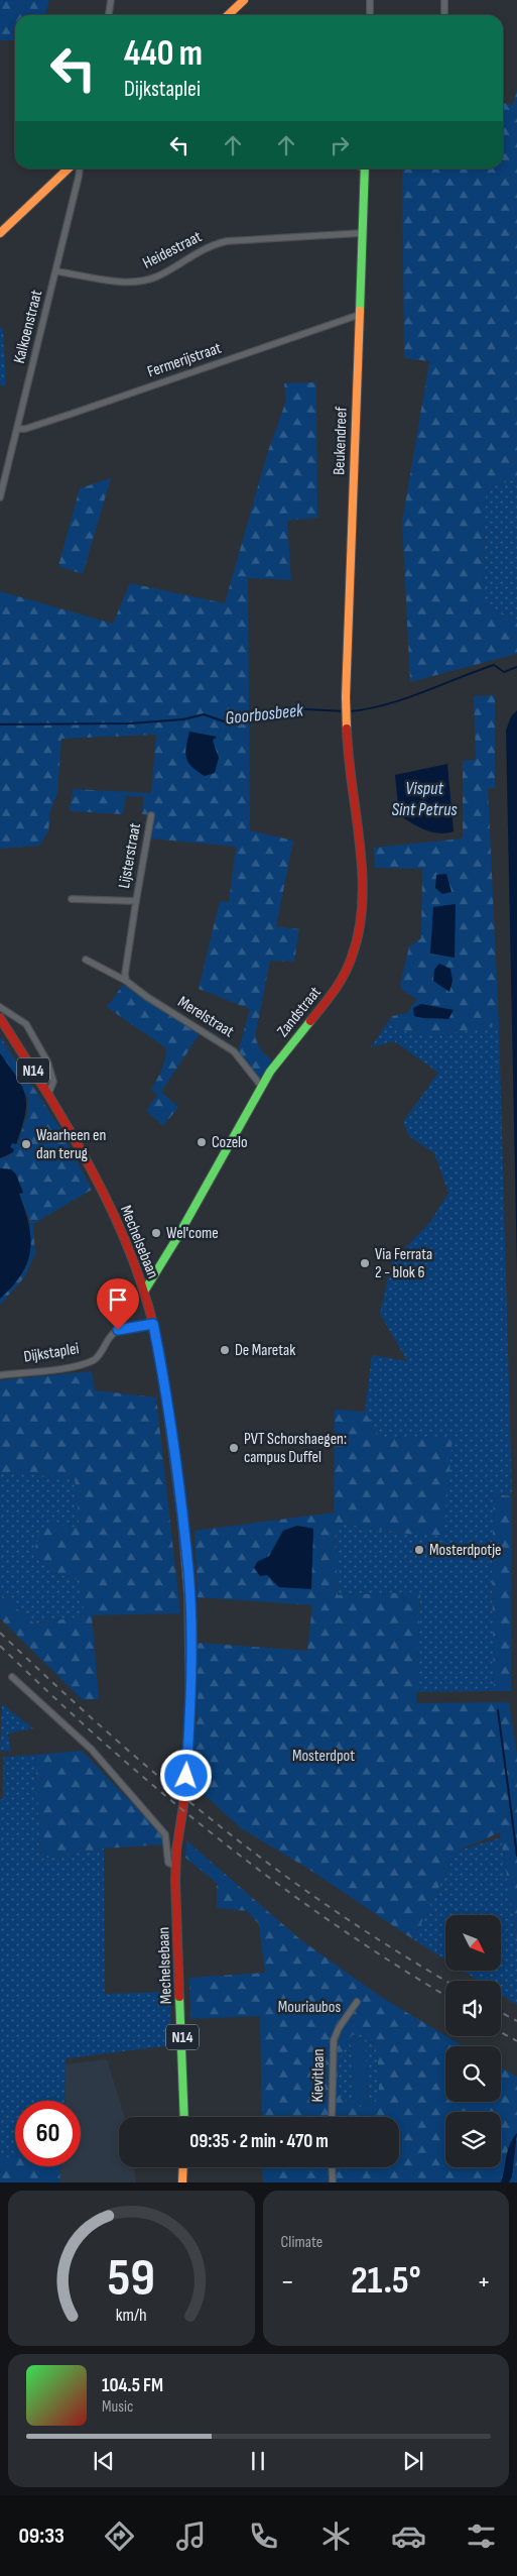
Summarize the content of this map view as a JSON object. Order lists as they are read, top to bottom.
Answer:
{
  "streets": {
    "street": [
      "Heidestraat",
      "Kalkoenstraat",
      "Fermerijstraat",
      "Beukendreef",
      "Lijsterstraat",
      "Zandstraat",
      "Merelstraat",
      "N14",
      "Mechelsebaan",
      "Dijkstaplei",
      "Kievitlaan"
    ]
  },
  "crossings": [
    ["Heidestraat", "Kalkoenstraat"],
    ["Heidestraat", "Beukendreef"],
    ["Kalkoenstraat", "Fermerijstraat"],
    ["Fermerijstraat", "Beukendreef"],
    ["Beukendreef", "Zandstraat"],
    ["Zandstraat", "Merelstraat"],
    ["Zandstraat", "Mechelsebaan"],
    ["Mechelsebaan", "Dijkstaplei"]
  ],
  "water": ["Goorbosbeek", "Visput Sint Petrus"],
  "parks": ["Mosterdpot", "Mouriaubos"],
  "places": [
    "Cozelo",
    "Waarheen en dan terug",
    "Wel'come",
    "Via Ferrata 2 - blok 6",
    "De Maretak",
    "PVT Schorshaegen: campus Duffel",
    "Mosterdpotje"
  ],
  "north": "bottom right",
  "page": {
    "turn": ["440 m", "Dijkstaplei"],
    "limit": "60",
    "trip": "09:35 · 2 min · 470 m",
    "tile": "Climate",
    "heat": ["−", "21.5°", "+"],
    "song": ["104.5 FM", "Music"],
    "tabs": "09:33",
    "gauge": ["59", "km/h"]
  }
}
